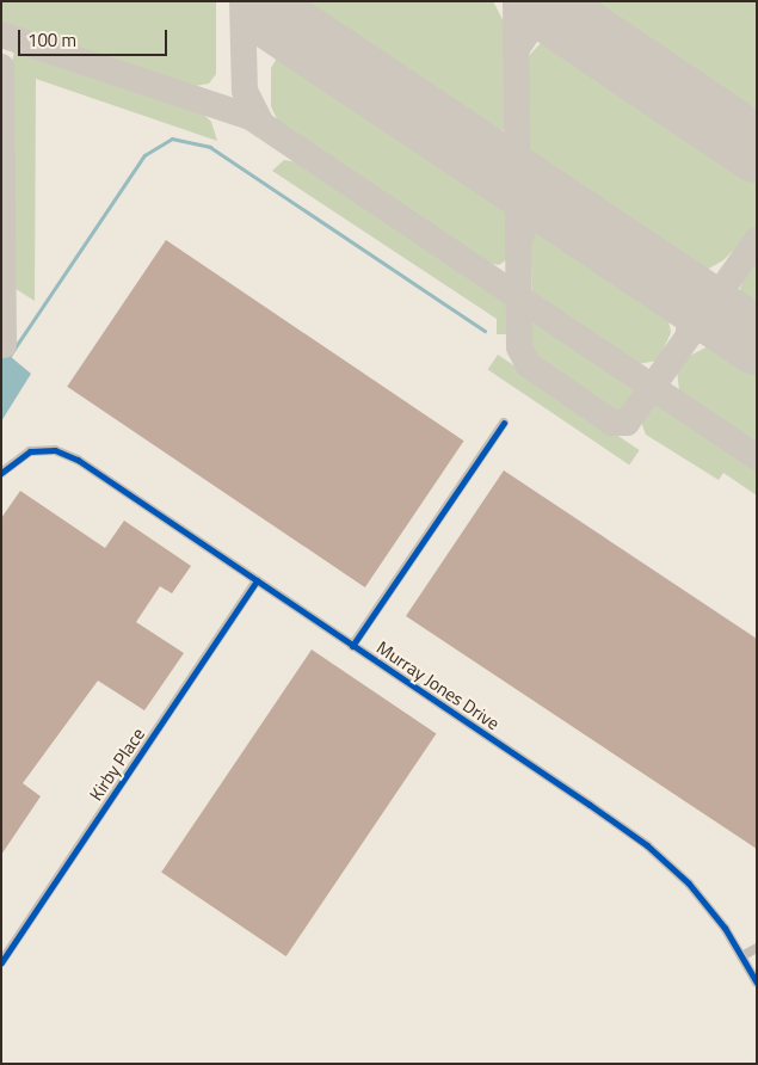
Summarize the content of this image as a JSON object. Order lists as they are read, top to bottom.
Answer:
{
  "streets": {
    "street": ["Murray Jones Drive", "Kirby Place"]
  },
  "crossings": [
    ["Murray Jones Drive", "Kirby Place"]
  ],
  "scale_bar": "100 m"
}
